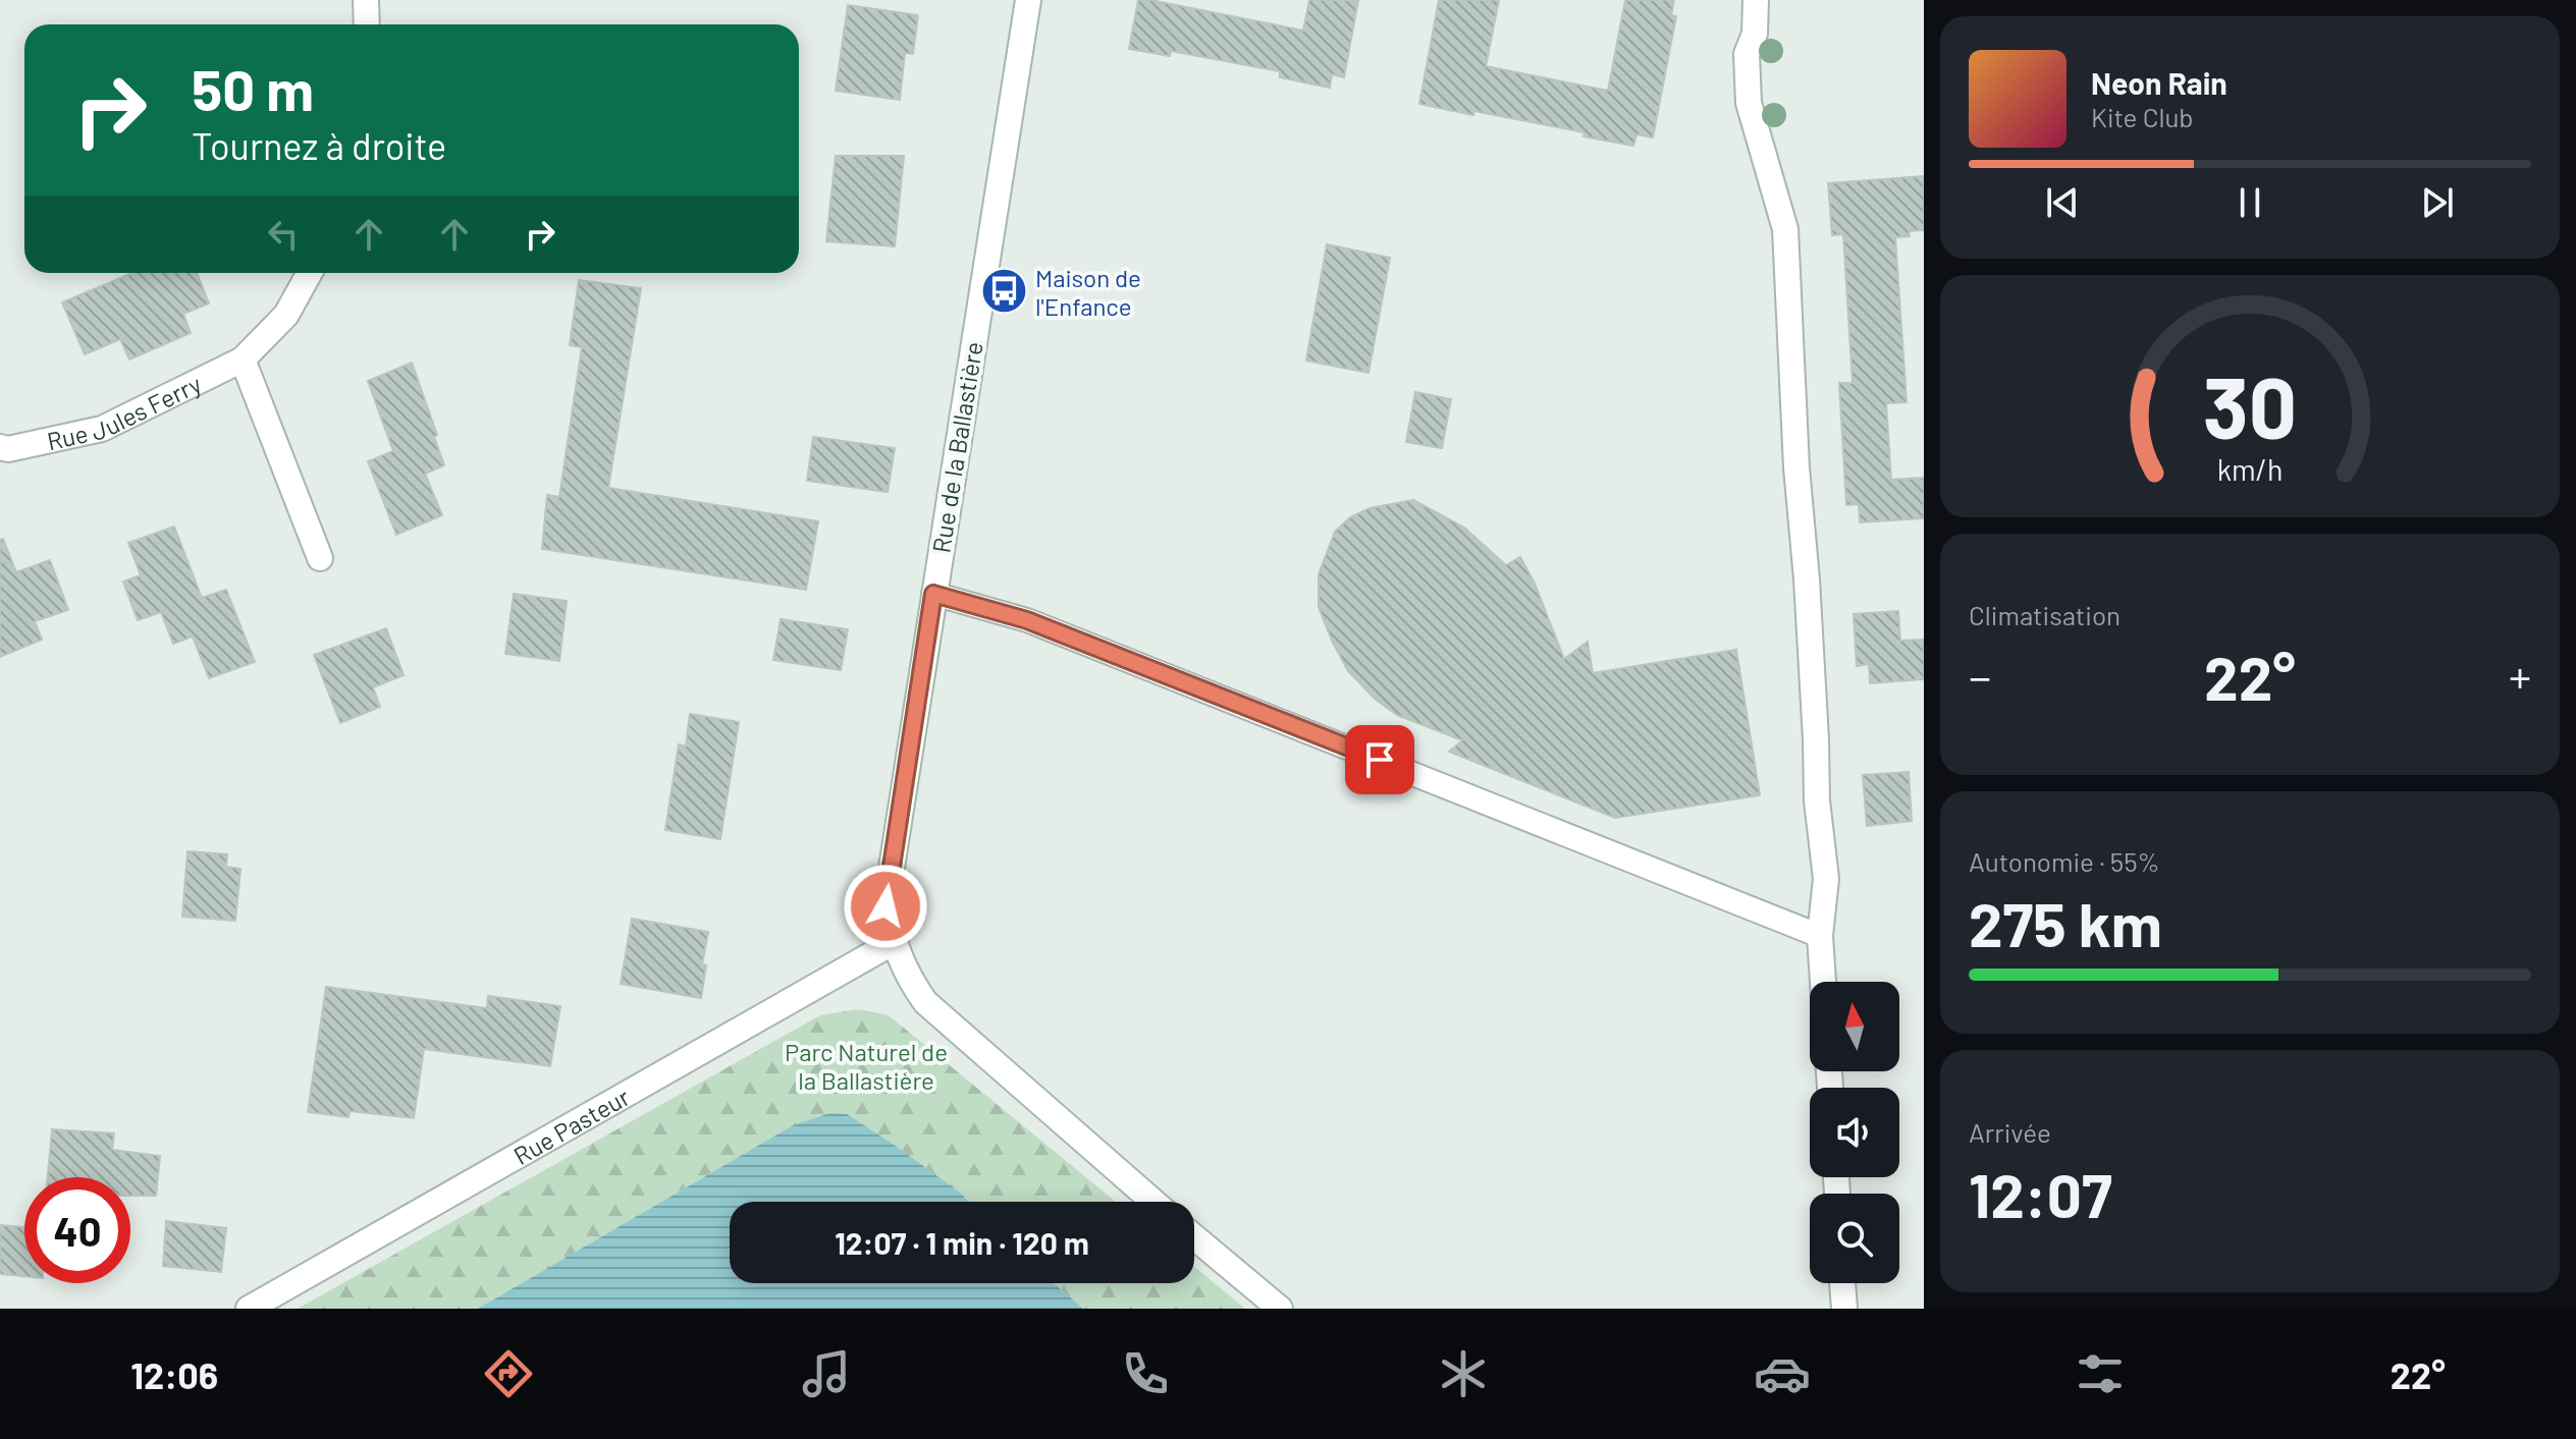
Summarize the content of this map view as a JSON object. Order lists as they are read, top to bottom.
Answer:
{
  "streets": {
    "street": ["Rue Jules Ferry", "Rue de la Ballastière", "Rue Pasteur"]
  },
  "crossings": [
    ["Rue de la Ballastière", "Rue Pasteur"]
  ],
  "parks": ["Parc Naturel de la Ballastière"],
  "places": {
    "bus stop": ["Maison de l'Enfance"]
  },
  "north": "top",
  "page": {
    "turn": ["50 m", "Tournez à droite"],
    "song": ["Neon Rain", "Kite Club"],
    "tile": [
      "Climatisation",
      ["Autonomie · 55%", "275 km"],
      ["Arrivée", "12:07"]
    ],
    "heat": ["−", "22°", "+"],
    "limit": "40",
    "trip": "12:07 · 1 min · 120 m",
    "tabs": ["12:06", "22°"],
    "gauge": ["30", "km/h"]
  }
}
